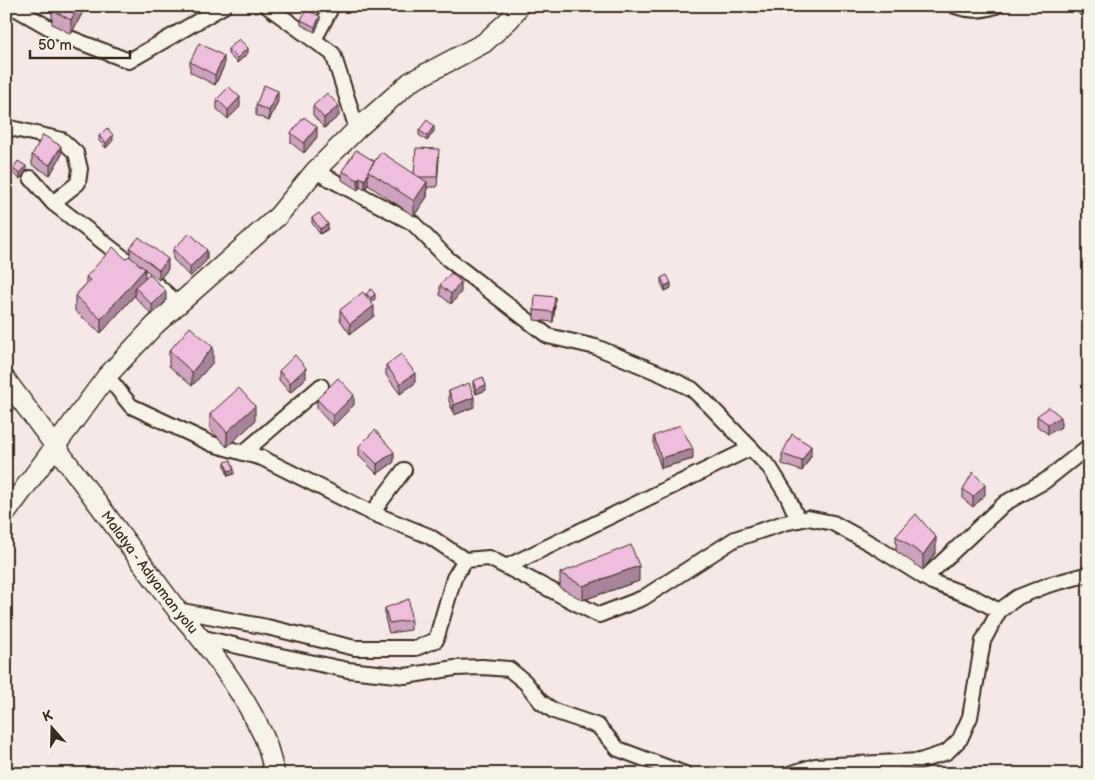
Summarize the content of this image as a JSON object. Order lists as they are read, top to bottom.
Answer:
{
  "streets": {
    "main road": ["Malatya - Adıyaman yolu"]
  },
  "scale_bar": "50 m",
  "north": "top"
}
